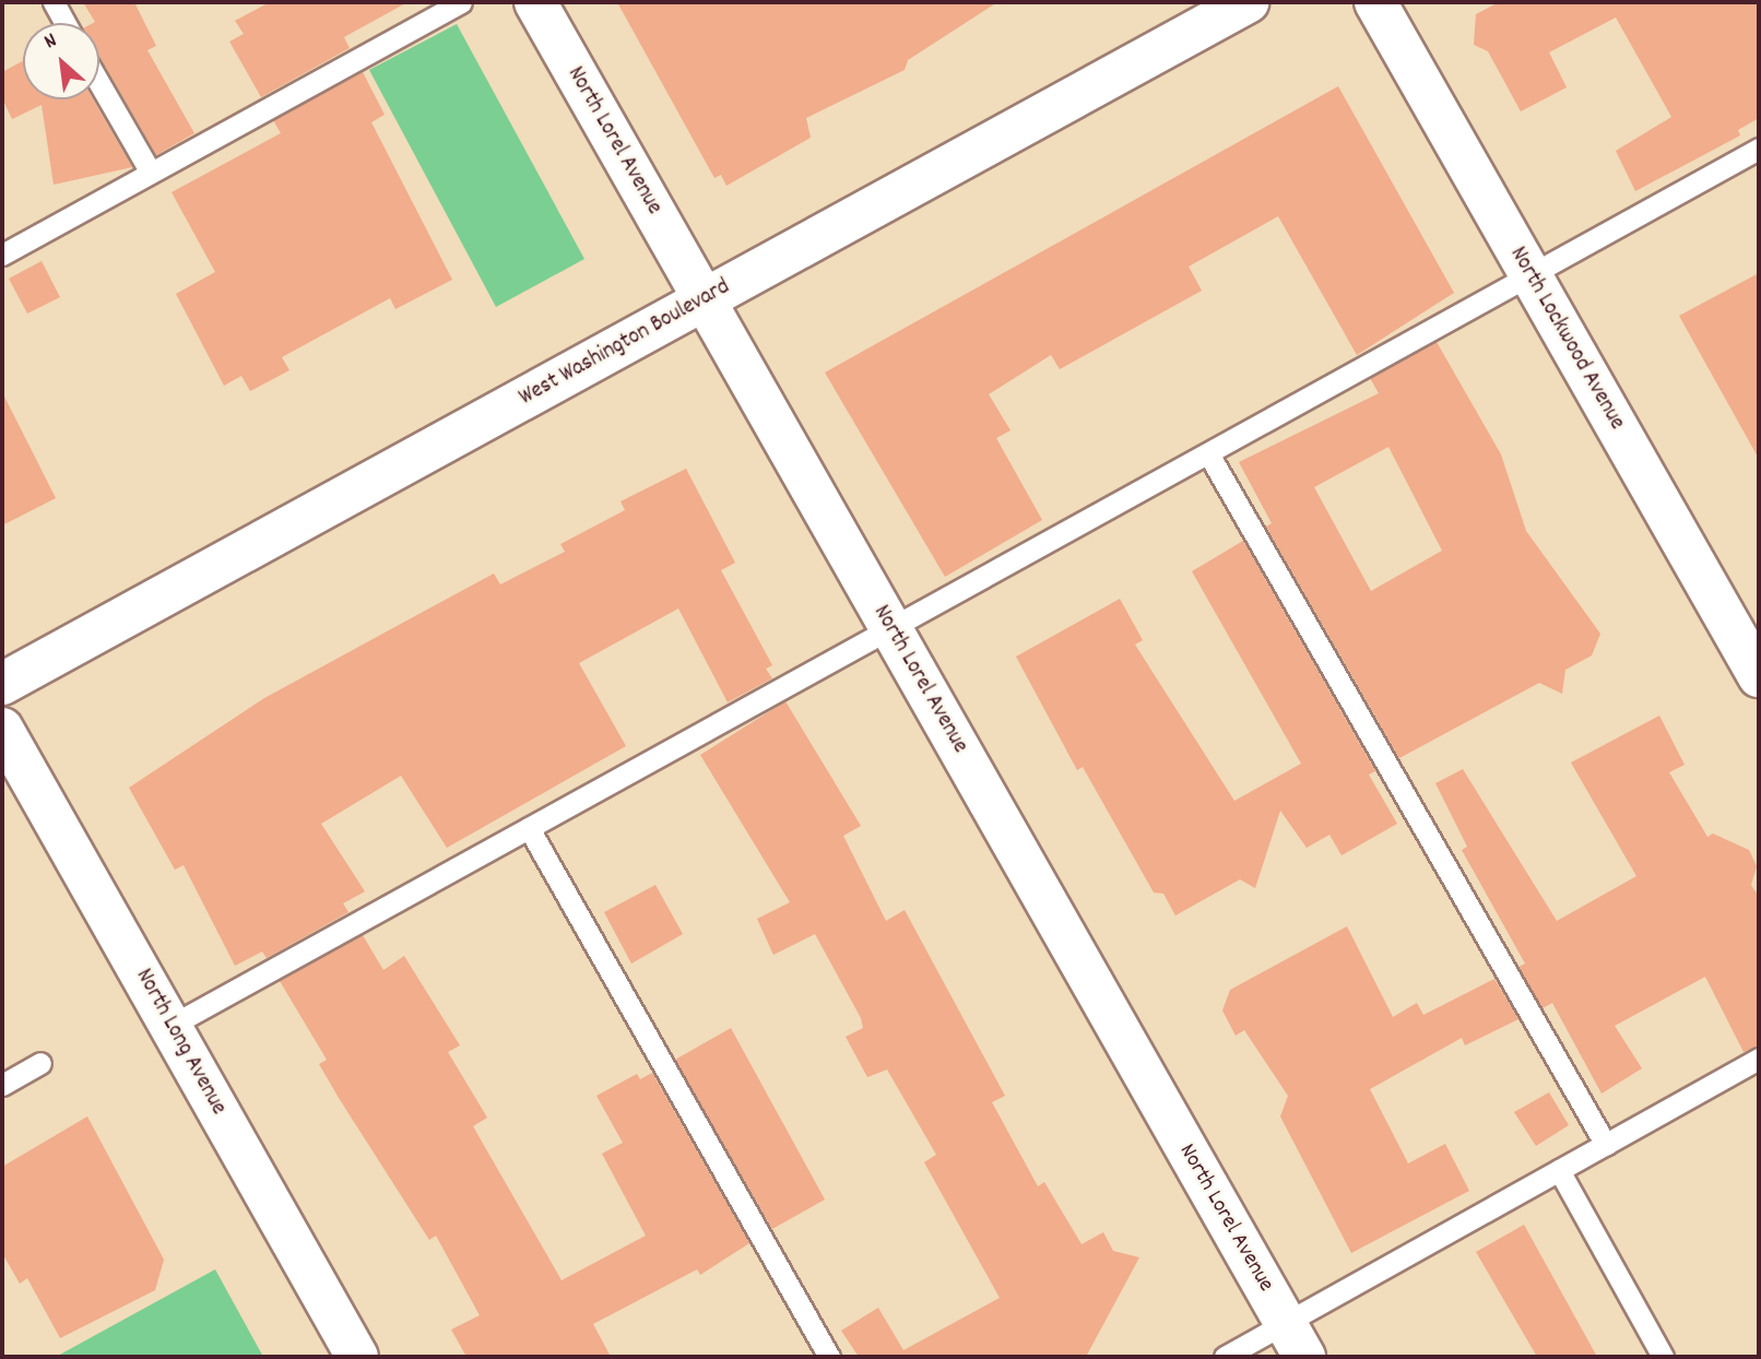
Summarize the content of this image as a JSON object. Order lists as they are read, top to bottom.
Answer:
{
  "streets": {
    "street": [
      "North Lorel Avenue",
      "North Lockwood Avenue",
      "West Washington Boulevard",
      "North Long Avenue"
    ]
  },
  "crossings": [
    ["North Lorel Avenue", "West Washington Boulevard"]
  ],
  "north": "top left"
}
